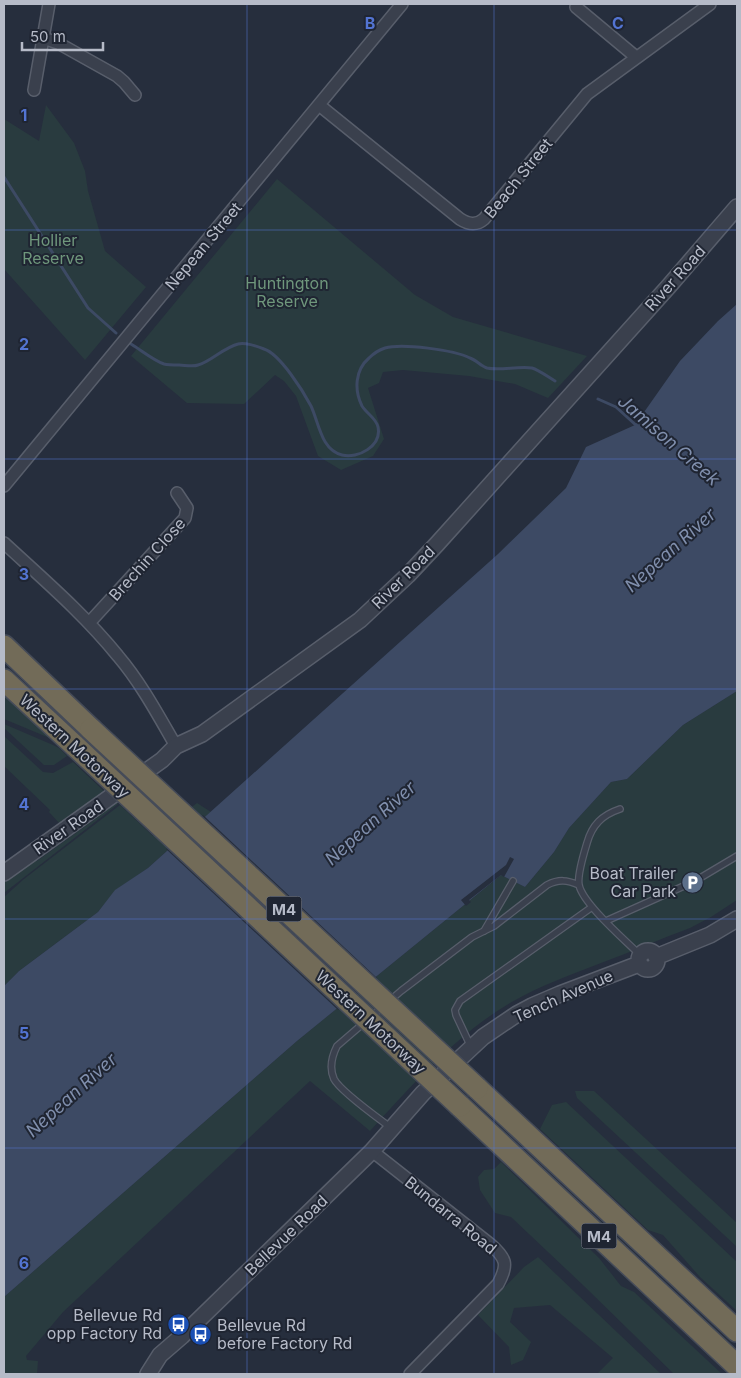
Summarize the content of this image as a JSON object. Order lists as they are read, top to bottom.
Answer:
{
  "streets": {
    "highway": ["Western Motorway", "M4"],
    "street": [
      "Beach Street",
      "Nepean Street",
      "River Road",
      "Brechin Close",
      "Tench Avenue",
      "Bundarra Road",
      "Bellevue Road"
    ]
  },
  "crossings": [
    ["Beach Street", "Nepean Street"],
    ["Tench Avenue", "Bellevue Road"],
    ["Bundarra Road", "Bellevue Road"]
  ],
  "water": ["Jamison Creek", "Nepean River"],
  "parks": ["Hollier Reserve", "Huntington Reserve"],
  "places": {
    "parking": ["Boat Trailer Car Park"],
    "bus stop": ["Bellevue Rd opp Factory Rd", "Bellevue Rd before Factory Rd"]
  },
  "scale_bar": "50 m",
  "grid": {
    "columns": ["B", "C"],
    "rows": [
      "1",
      "2",
      "3",
      "4",
      "5",
      "6"
    ]
  }
}
